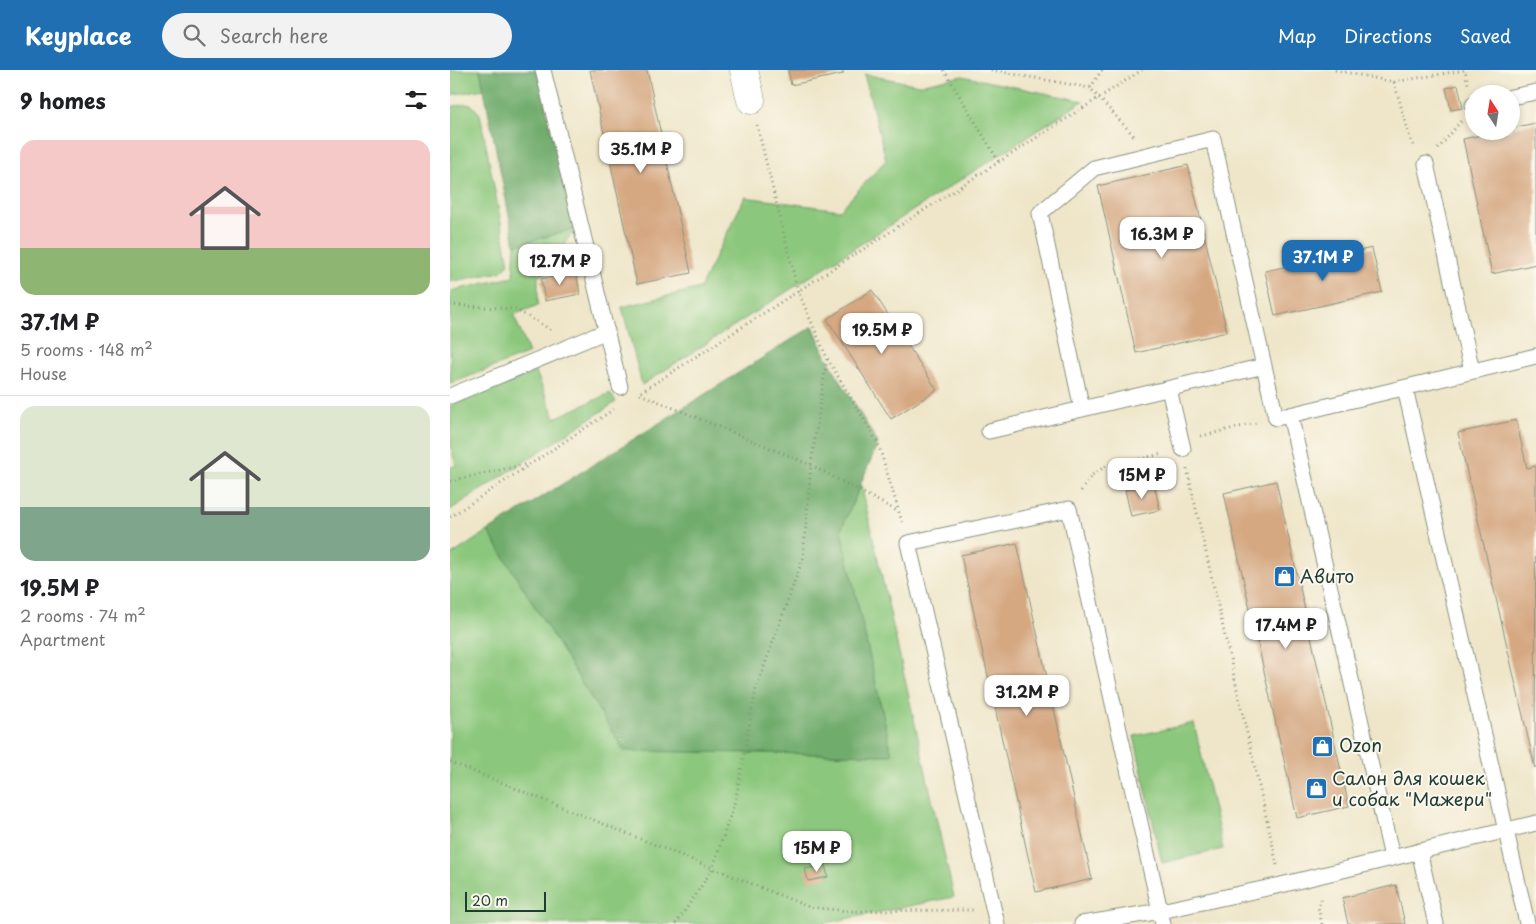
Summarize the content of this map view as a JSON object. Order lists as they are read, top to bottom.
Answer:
{
  "places": {
    "shop": ["Авито", "Ozon", "Салон для кошек и собак \"Мажери\""]
  },
  "scale_bar": "20 m",
  "north": "top",
  "page": {
    "header": "Keyplace",
    "search": "Search here",
    "nav": ["Map", "Directions", "Saved"],
    "heading": "9 homes",
    "list": [
      {
        "name": "37.1M ₽",
        "note": "5 rooms · 148 m² · House"
      },
      {
        "name": "19.5M ₽",
        "note": "2 rooms · 74 m² · Apartment"
      }
    ],
    "price": [
      "35.1M ₽",
      "16.3M ₽",
      "37.1M ₽",
      "12.7M ₽",
      "19.5M ₽",
      "15M ₽",
      "17.4M ₽",
      "31.2M ₽",
      "15M ₽"
    ],
    "scale": "20 m"
  }
}
